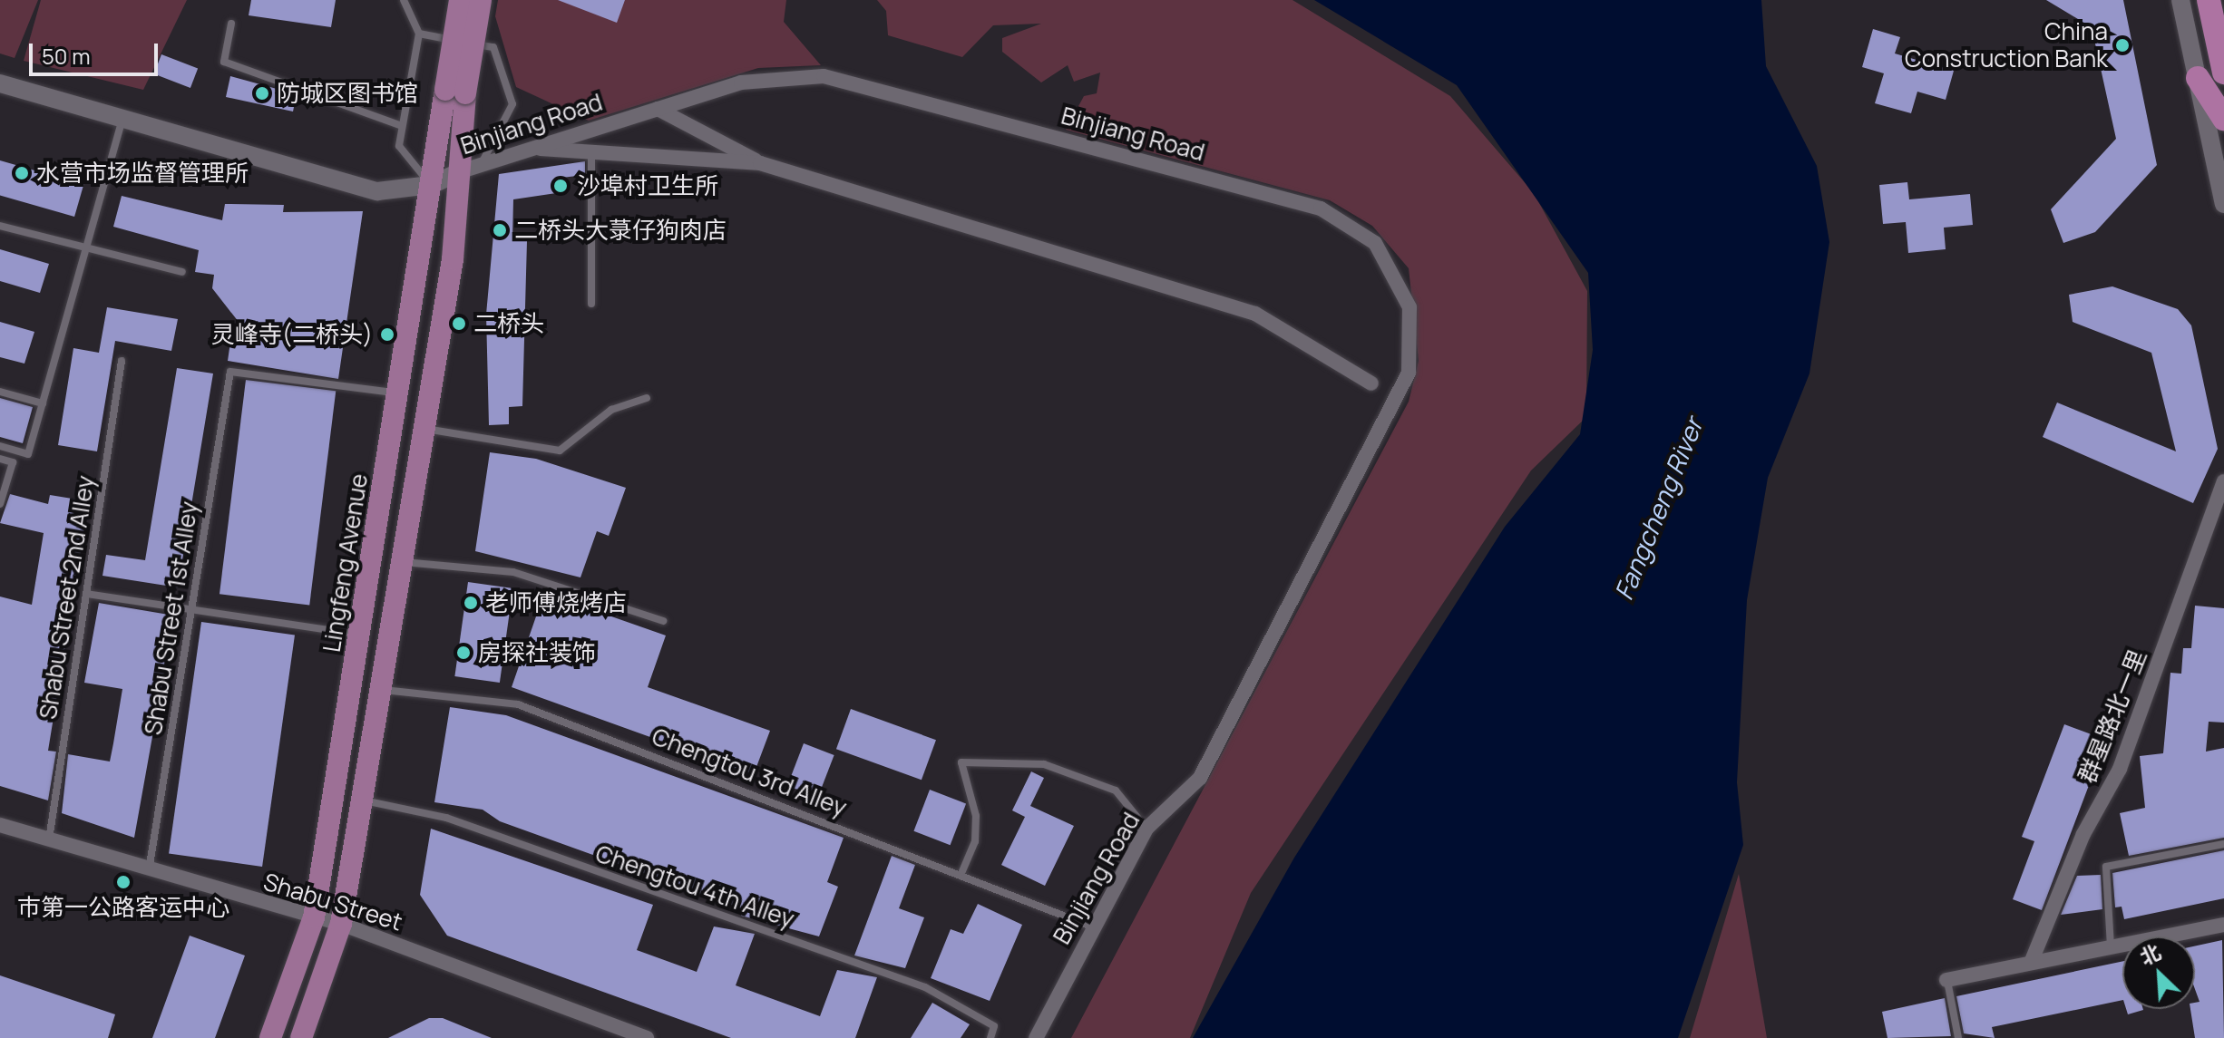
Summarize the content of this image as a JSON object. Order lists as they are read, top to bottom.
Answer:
{
  "streets": {
    "main road": ["Lingfeng Avenue"],
    "street": ["Binjiang Road", "群星路北一里", "Shabu Street"],
    "lane": [
      "Shabu Street 2nd Alley",
      "Shabu Street 1st Alley",
      "Chengtou 3rd Alley",
      "Chengtou 4th Alley"
    ]
  },
  "crossings": [
    ["Binjiang Road", "Lingfeng Avenue"],
    ["Binjiang Road", "Chengtou 3rd Alley"],
    ["Lingfeng Avenue", "Shabu Street 1st Alley"],
    ["Lingfeng Avenue", "Shabu Street"],
    ["Shabu Street 2nd Alley", "Shabu Street"],
    ["Shabu Street 1st Alley", "Shabu Street"]
  ],
  "water": ["Fangcheng River"],
  "places": [
    "China Construction Bank",
    "防城区图书馆",
    "水营市场监督管理所",
    "沙埠村卫生所",
    "二桥头大菉仔狗肉店",
    "二桥头",
    "灵峰寺(二桥头)",
    "老师傅烧烤店",
    "房探社装饰",
    "巿第一公路客运中心"
  ],
  "scale_bar": "50 m",
  "north": "top left"
}
